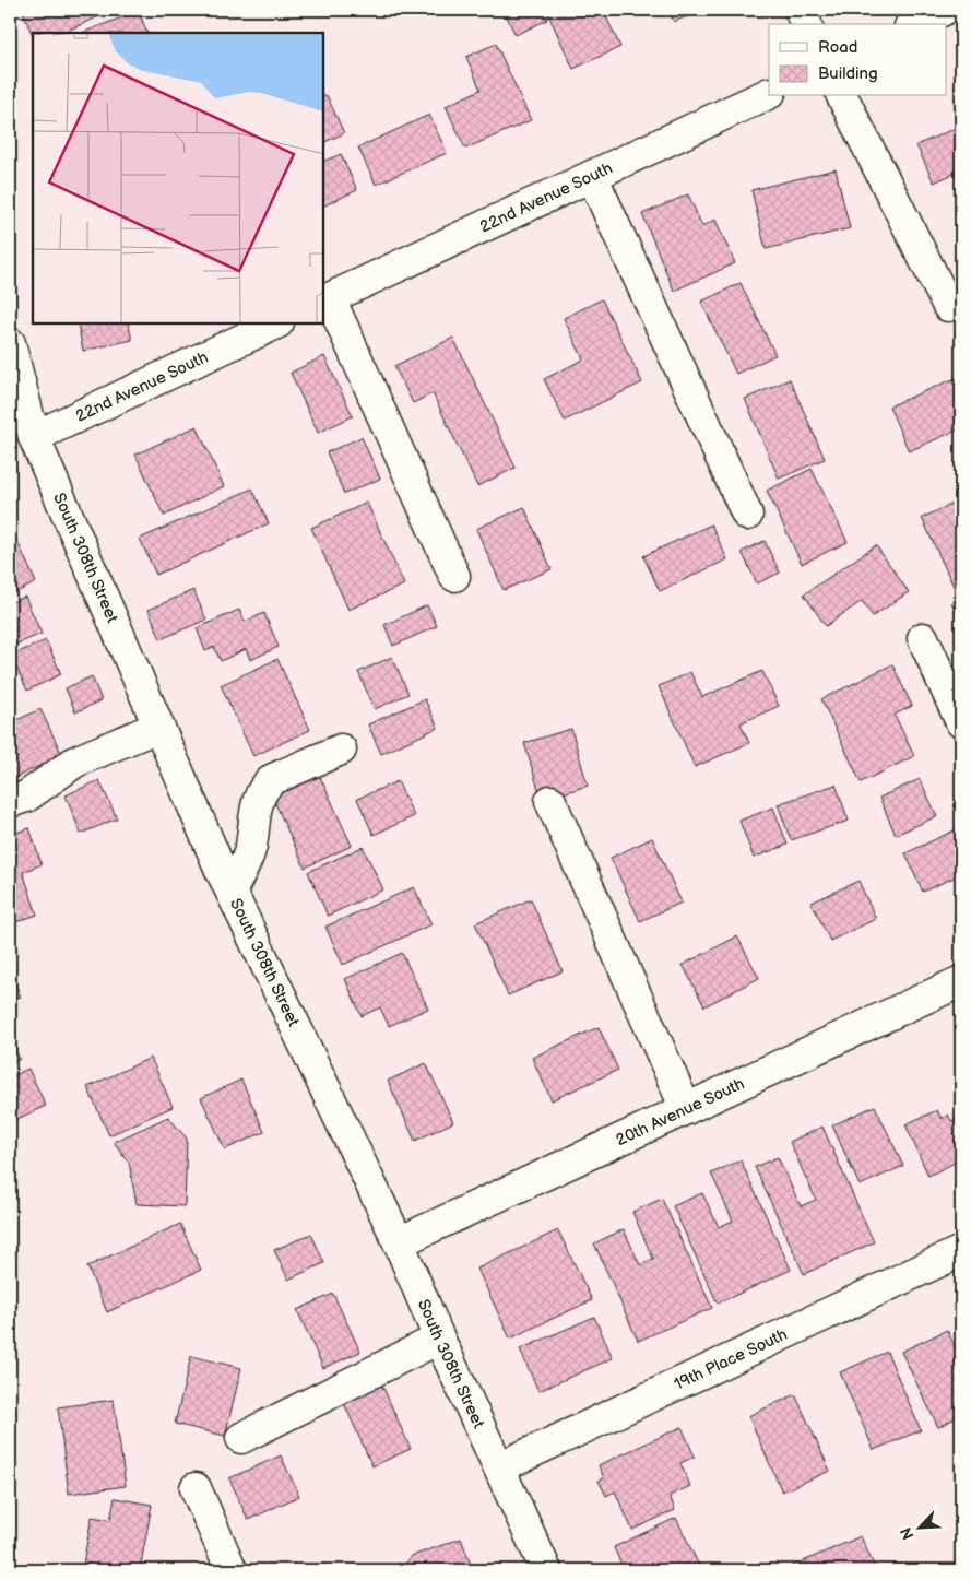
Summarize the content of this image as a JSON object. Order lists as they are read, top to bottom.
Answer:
{
  "streets": {
    "street": [
      "22nd Avenue South",
      "South 308th Street",
      "20th Avenue South",
      "19th Place South"
    ]
  },
  "crossings": [
    ["22nd Avenue South", "South 308th Street"],
    ["South 308th Street", "20th Avenue South"],
    ["South 308th Street", "19th Place South"]
  ],
  "legend": ["Road", "Building"],
  "north": "bottom left"
}
